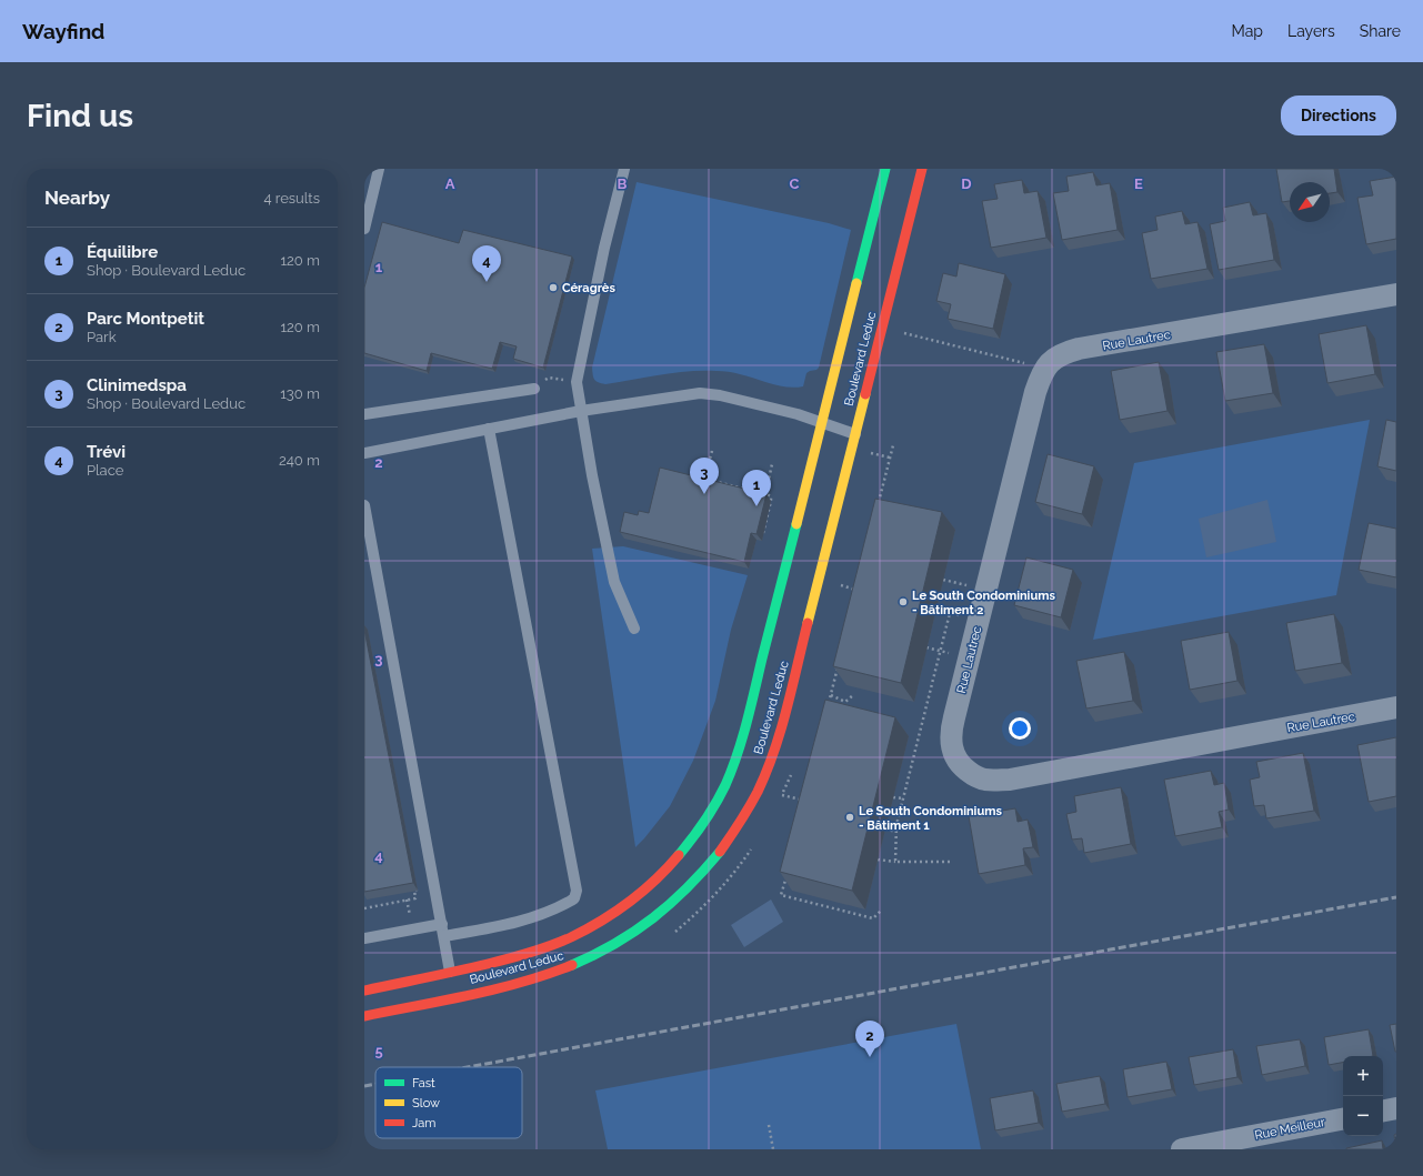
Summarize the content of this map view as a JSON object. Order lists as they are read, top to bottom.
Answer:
{
  "streets": {
    "street": ["Rue Lautrec", "Boulevard Leduc", "Rue Meilleur"]
  },
  "places": ["Céragrès", "Le South Condominiums - Bâtiment 2", "Le South Condominiums - Bâtiment 1"],
  "legend": ["Fast", "Slow", "Jam"],
  "north": "bottom left",
  "page": {
    "header": "Wayfind",
    "nav": ["Map", "Layers", "Share"],
    "buttons": "Directions",
    "title": "Find us",
    "heading": ["Nearby", "4 results"],
    "list": [
      {
        "mark": "1",
        "name": "Équilibre",
        "note": "Shop · Boulevard Leduc",
        "value": "120 m"
      },
      {
        "mark": "2",
        "name": "Parc Montpetit",
        "note": "Park",
        "value": "120 m"
      },
      {
        "mark": "3",
        "name": "Clinimedspa",
        "note": "Shop · Boulevard Leduc",
        "value": "130 m"
      },
      {
        "mark": "4",
        "name": "Trévi",
        "note": "Place",
        "value": "240 m"
      }
    ],
    "pins": [
      "4",
      "3",
      "1",
      "2"
    ],
    "map_buttons": ["+", "−"]
  },
  "grid": {
    "columns": [
      "A",
      "B",
      "C",
      "D",
      "E"
    ],
    "rows": [
      "1",
      "2",
      "3",
      "4",
      "5"
    ]
  }
}
